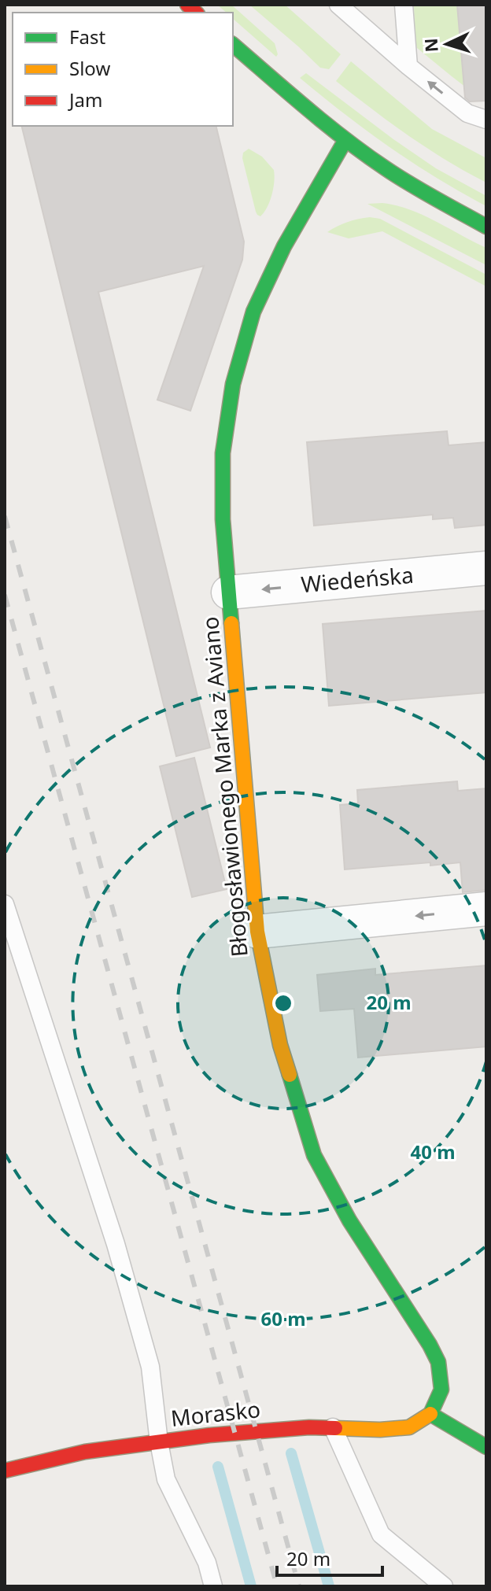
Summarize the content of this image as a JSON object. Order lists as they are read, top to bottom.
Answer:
{
  "streets": {
    "street": ["Wiedeńska", "Błogosławionego Marka z Aviano", "Morasko"]
  },
  "crossings": [
    ["Wiedeńska", "Błogosławionego Marka z Aviano"],
    ["Błogosławionego Marka z Aviano", "Morasko"]
  ],
  "one_way": ["Wiedeńska"],
  "legend": ["Fast", "Slow", "Jam"],
  "scale_bar": "20 m",
  "north": "left",
  "rings": ["20 m", "40 m", "60 m"]
}
